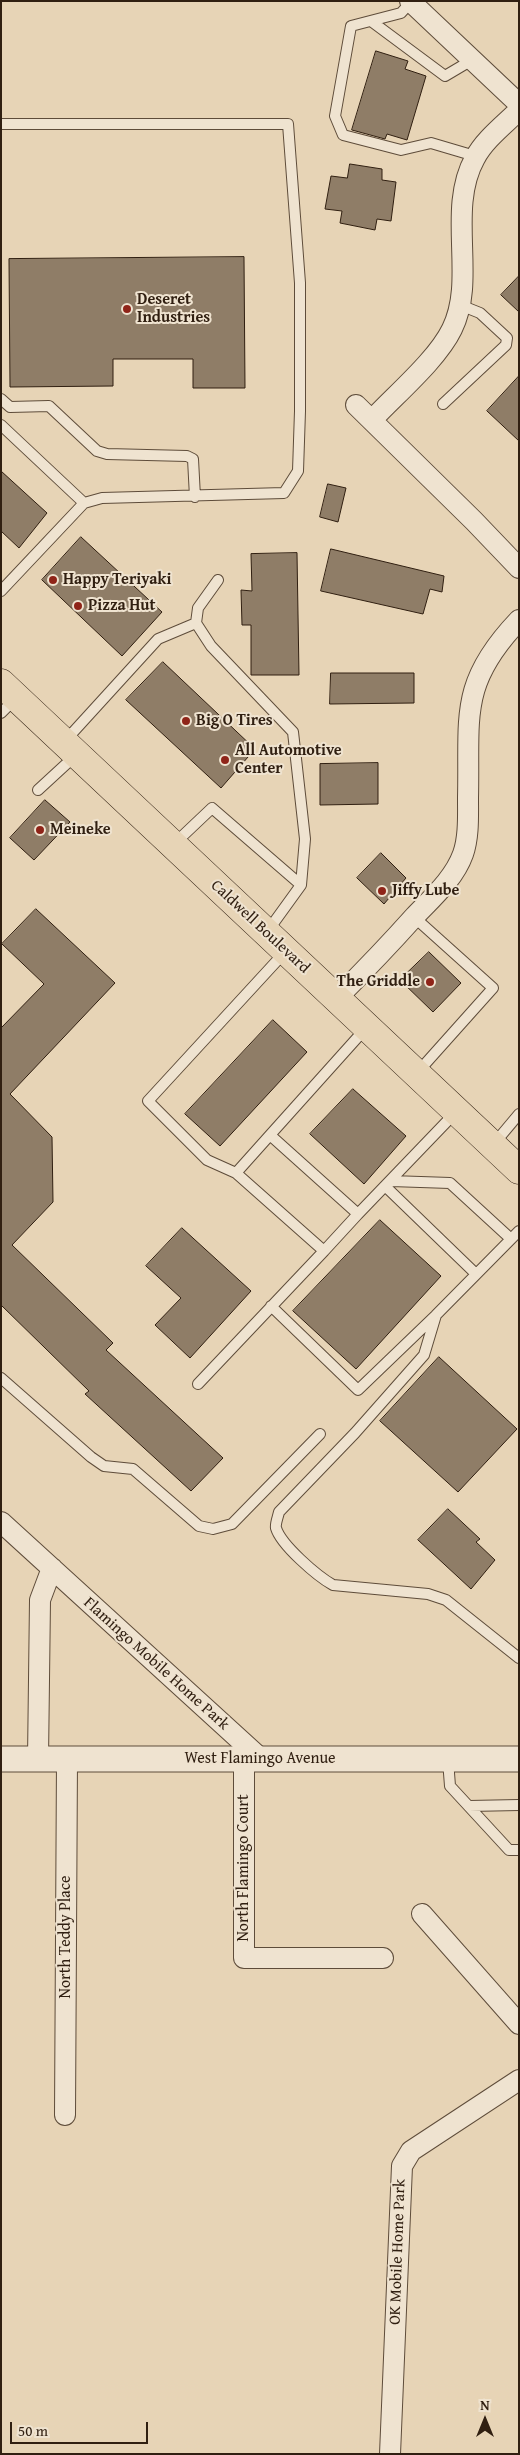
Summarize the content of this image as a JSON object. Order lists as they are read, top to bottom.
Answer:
{
  "streets": {
    "main road": ["Caldwell Boulevard"],
    "street": [
      "Flamingo Mobile Home Park",
      "West Flamingo Avenue",
      "North Flamingo Court",
      "North Teddy Place",
      "OK Mobile Home Park"
    ]
  },
  "crossings": [
    ["Flamingo Mobile Home Park", "West Flamingo Avenue"],
    ["Flamingo Mobile Home Park", "North Flamingo Court"],
    ["West Flamingo Avenue", "North Flamingo Court"],
    ["West Flamingo Avenue", "North Teddy Place"]
  ],
  "places": [
    "Deseret Industries",
    "Happy Teriyaki",
    "Pizza Hut",
    "Big O Tires",
    "All Automotive Center",
    "Meineke",
    "Jiffy Lube",
    "The Griddle"
  ],
  "scale_bar": "50 m",
  "north": "top"
}
